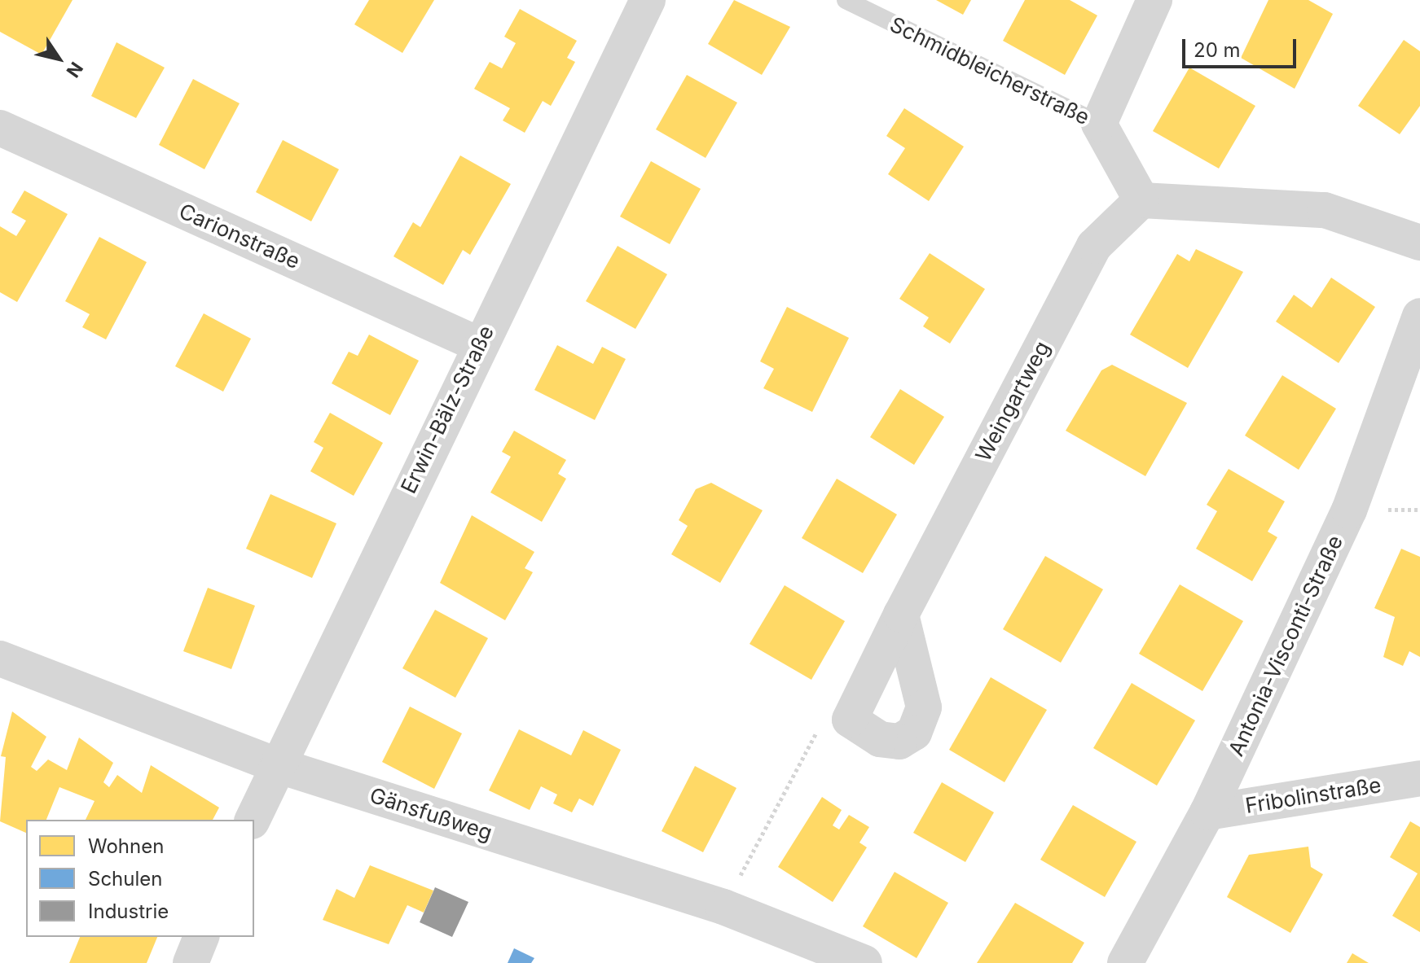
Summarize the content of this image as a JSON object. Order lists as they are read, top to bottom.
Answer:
{
  "streets": {
    "street": [
      "Carionstraße",
      "Weingartweg",
      "Erwin-Bälz-Straße",
      "Antonia-Visconti-Straße",
      "Fribolinstraße",
      "Gänsfußweg"
    ],
    "lane": ["Schmidbleicherstraße"]
  },
  "crossings": [
    ["Carionstraße", "Erwin-Bälz-Straße"],
    ["Erwin-Bälz-Straße", "Gänsfußweg"],
    ["Antonia-Visconti-Straße", "Fribolinstraße"]
  ],
  "legend": ["Wohnen", "Schulen", "Industrie"],
  "scale_bar": "20 m",
  "north": "bottom right"
}
